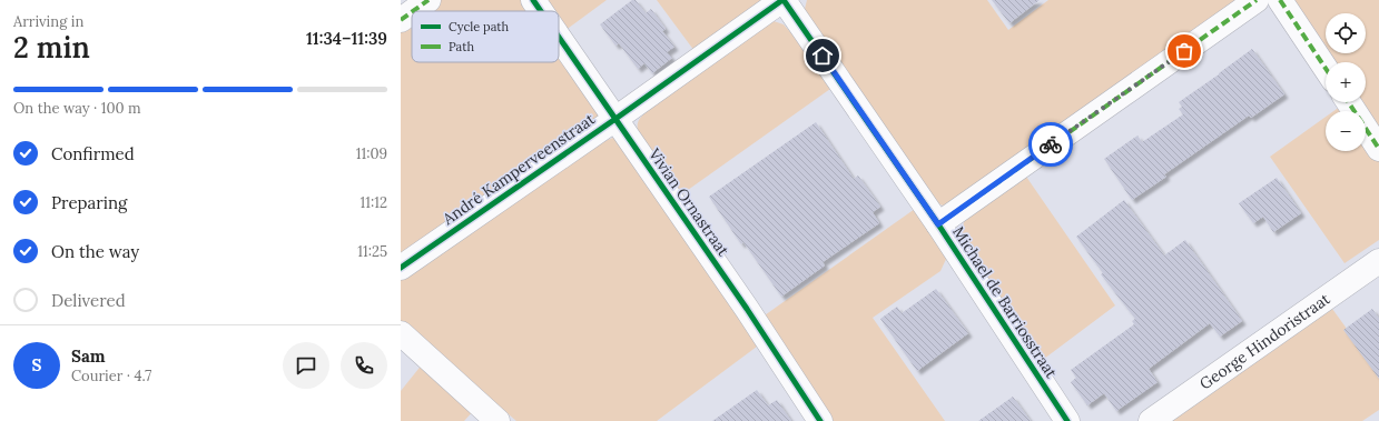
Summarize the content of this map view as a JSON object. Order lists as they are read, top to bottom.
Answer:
{
  "streets": {
    "street": [
      "André Kamperveenstraat",
      "Vivian Ornastraat",
      "Michael de Barriosstraat",
      "George Hindoristraat"
    ]
  },
  "crossings": [
    ["André Kamperveenstraat", "Vivian Ornastraat"],
    ["André Kamperveenstraat", "Michael de Barriosstraat"]
  ],
  "legend": ["Cycle path", "Path"],
  "page": {
    "heading": ["2 min", "Arriving in", "11:34–11:39"],
    "panel": ["Sam", "Courier · 4.7"],
    "map_buttons": ["+", "−"],
    "bar": "On the way · 100 m",
    "list": [
      ["Confirmed", "11:09"],
      ["Preparing", "11:12"],
      ["On the way", "11:25"],
      "Delivered"
    ],
    "round": "S"
  }
}
